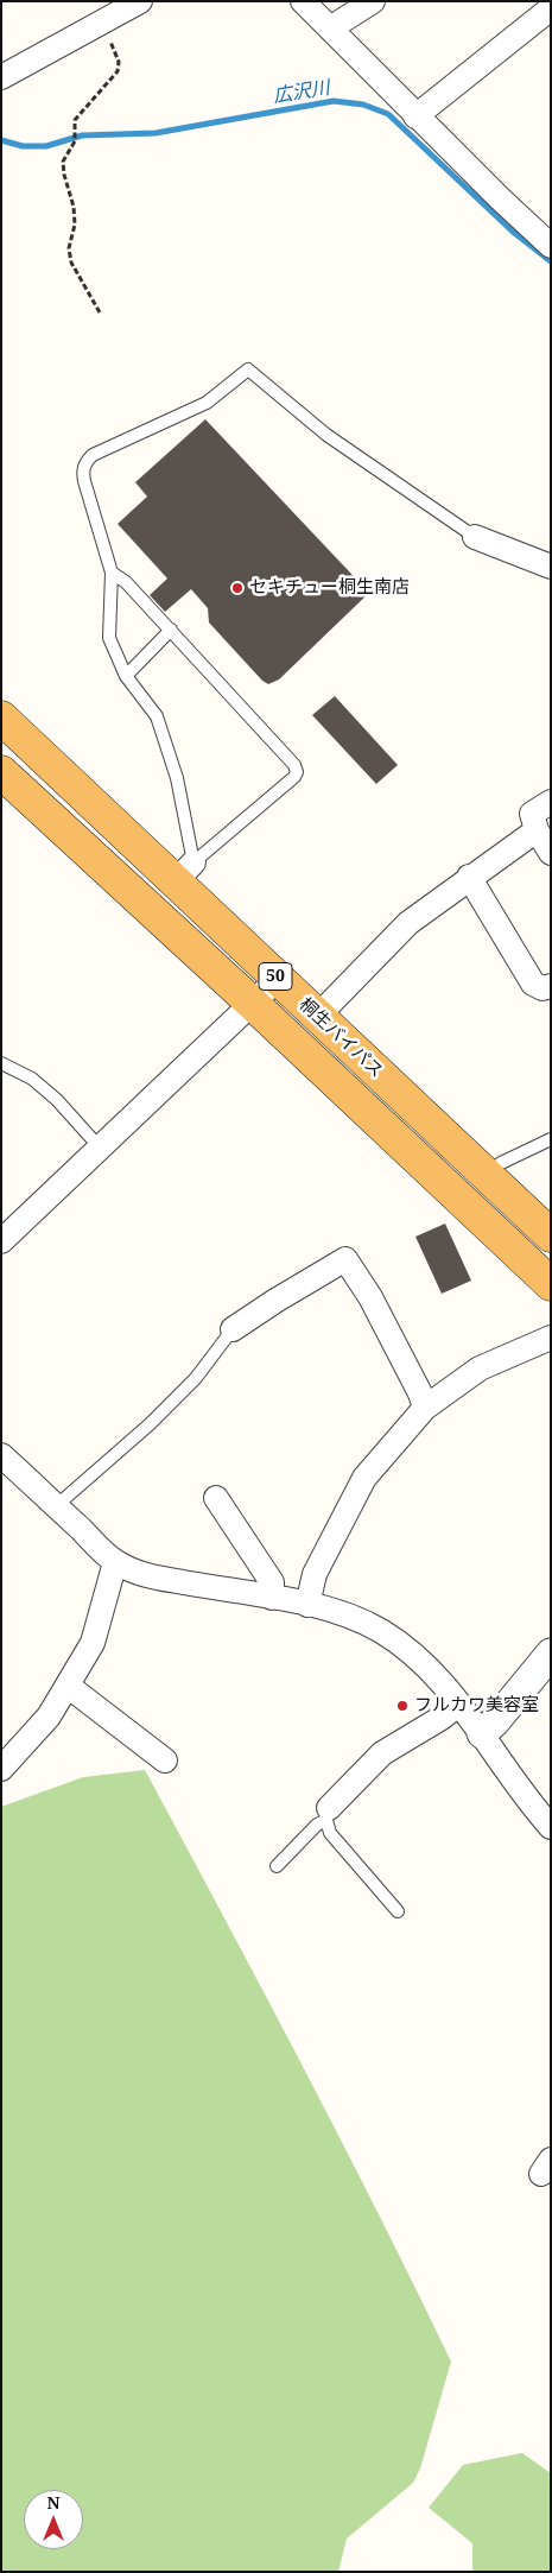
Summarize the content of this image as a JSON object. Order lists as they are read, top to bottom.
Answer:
{
  "streets": {
    "highway": ["50", "桐生バイパス"]
  },
  "water": ["広沢川"],
  "places": ["セキチュー桐生南店", "フルカワ美容室"],
  "north": "top"
}
